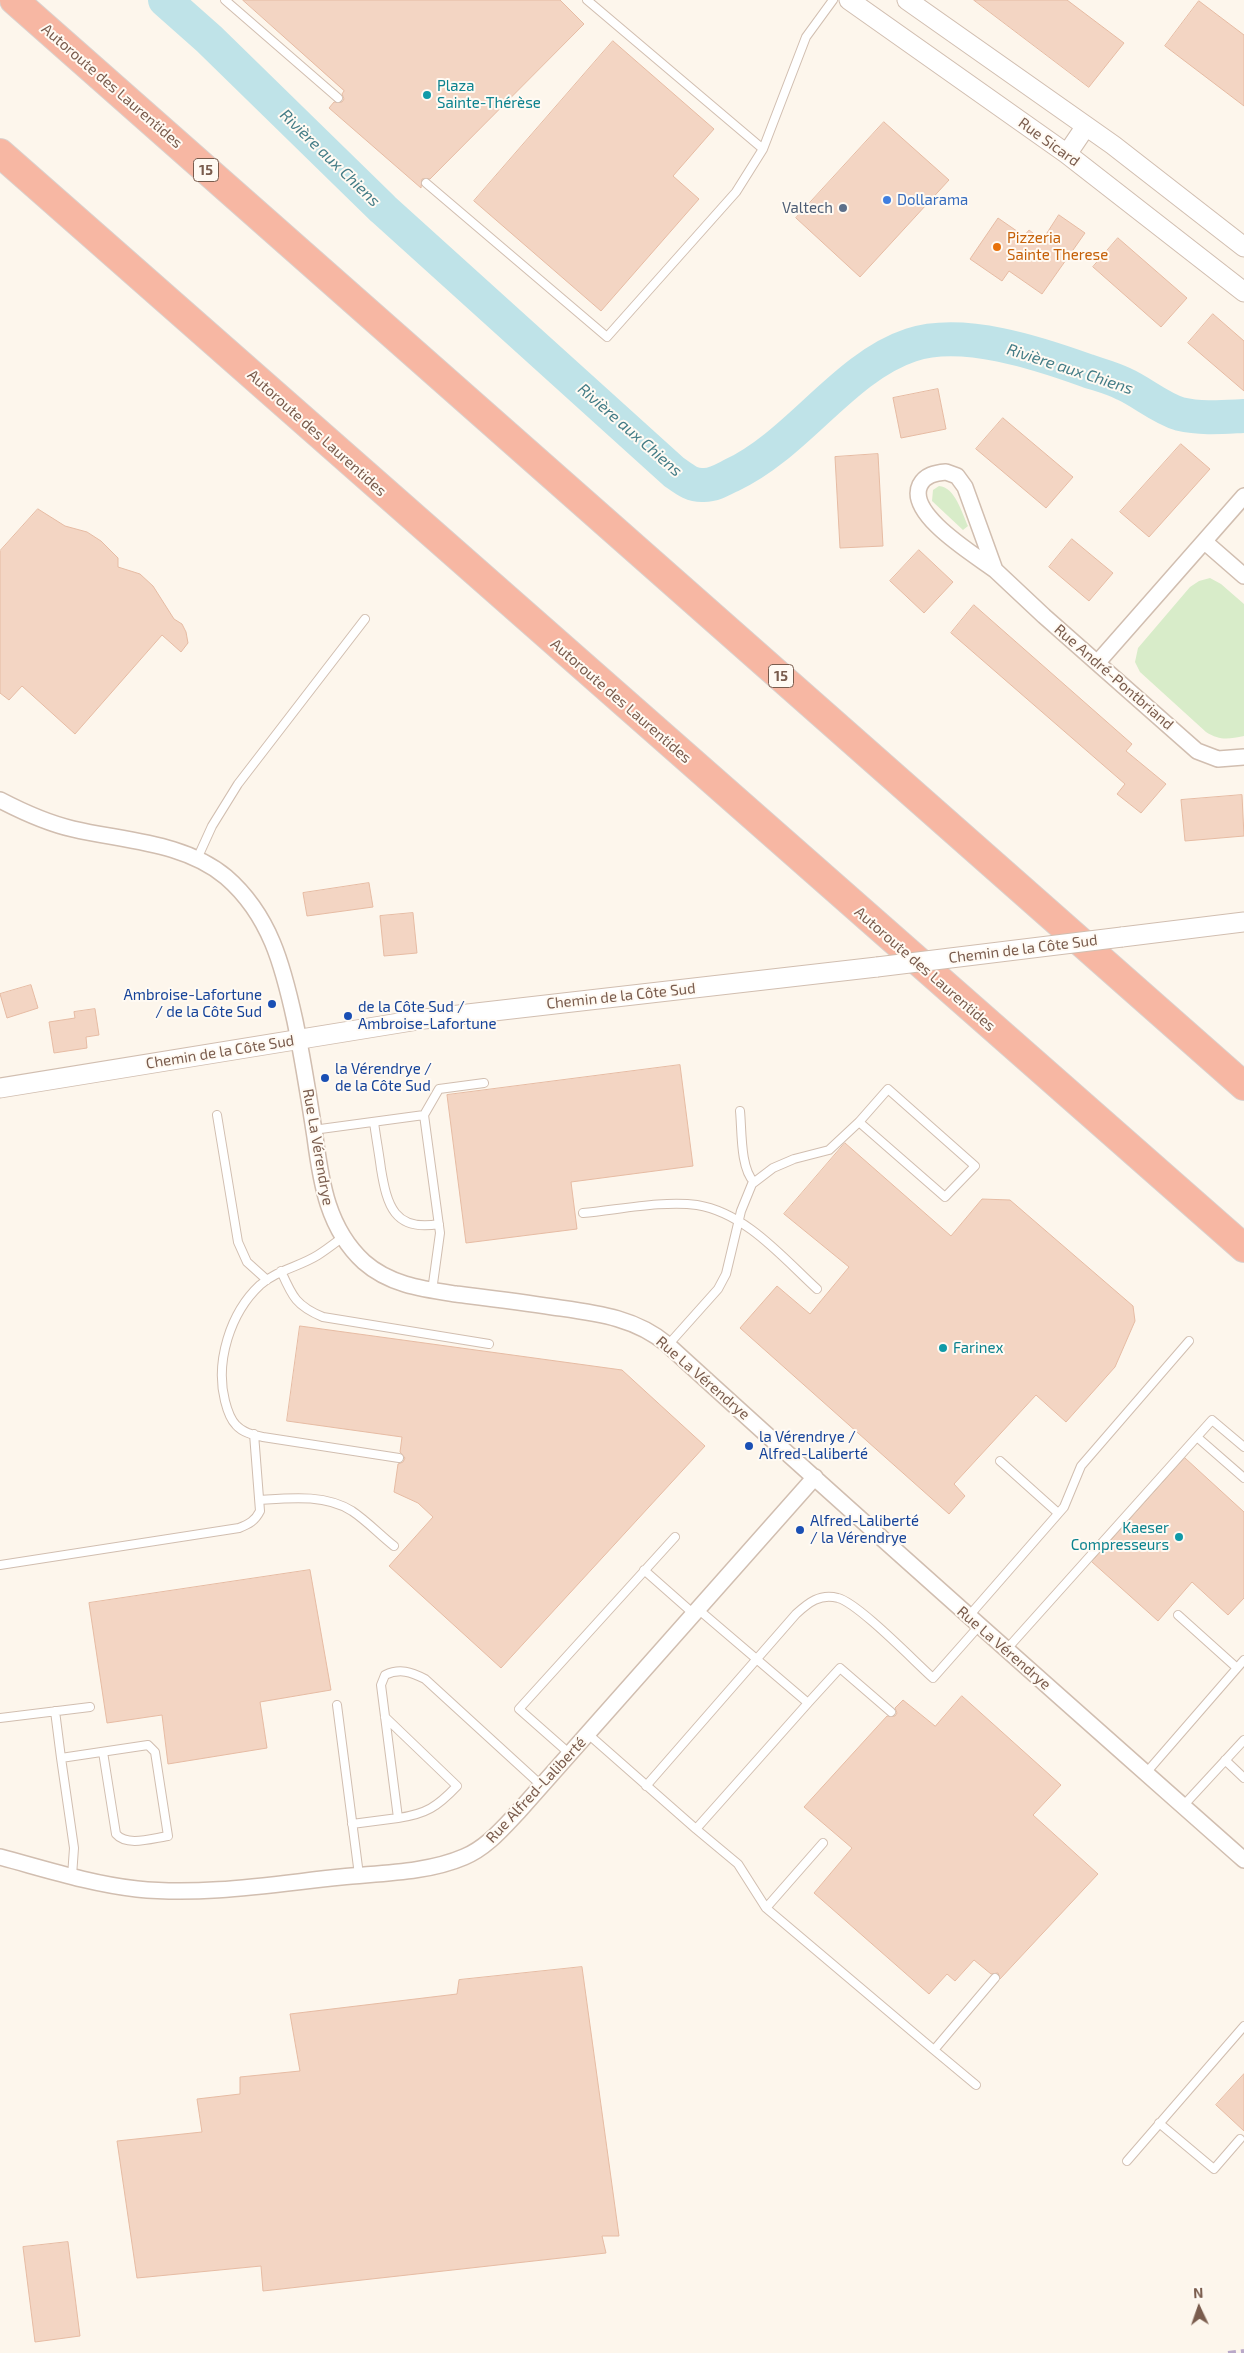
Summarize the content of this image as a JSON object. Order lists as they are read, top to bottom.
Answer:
{
  "streets": {
    "highway": ["Autoroute des Laurentides", "15"],
    "street": [
      "Rue Sicard",
      "Rue André-Pontbriand",
      "Chemin de la Côte Sud",
      "Rue La Vérendrye",
      "Rue Alfred-Laliberté"
    ]
  },
  "crossings": [
    ["Chemin de la Côte Sud", "Rue La Vérendrye"],
    ["Rue La Vérendrye", "Rue Alfred-Laliberté"]
  ],
  "water": ["Rivière aux Chiens"],
  "places": [
    "Plaza Sainte-Thérèse",
    "Dollarama",
    "Valtech",
    "Pizzeria Sainte Therese",
    "Ambroise-Lafortune / de la Côte Sud",
    "de la Côte Sud / Ambroise-Lafortune",
    "la Vérendrye / de la Côte Sud",
    "Farinex",
    "la Vérendrye / Alfred-Laliberté",
    "Alfred-Laliberté / la Vérendrye",
    "Kaeser Compresseurs"
  ],
  "north": "top"
}
